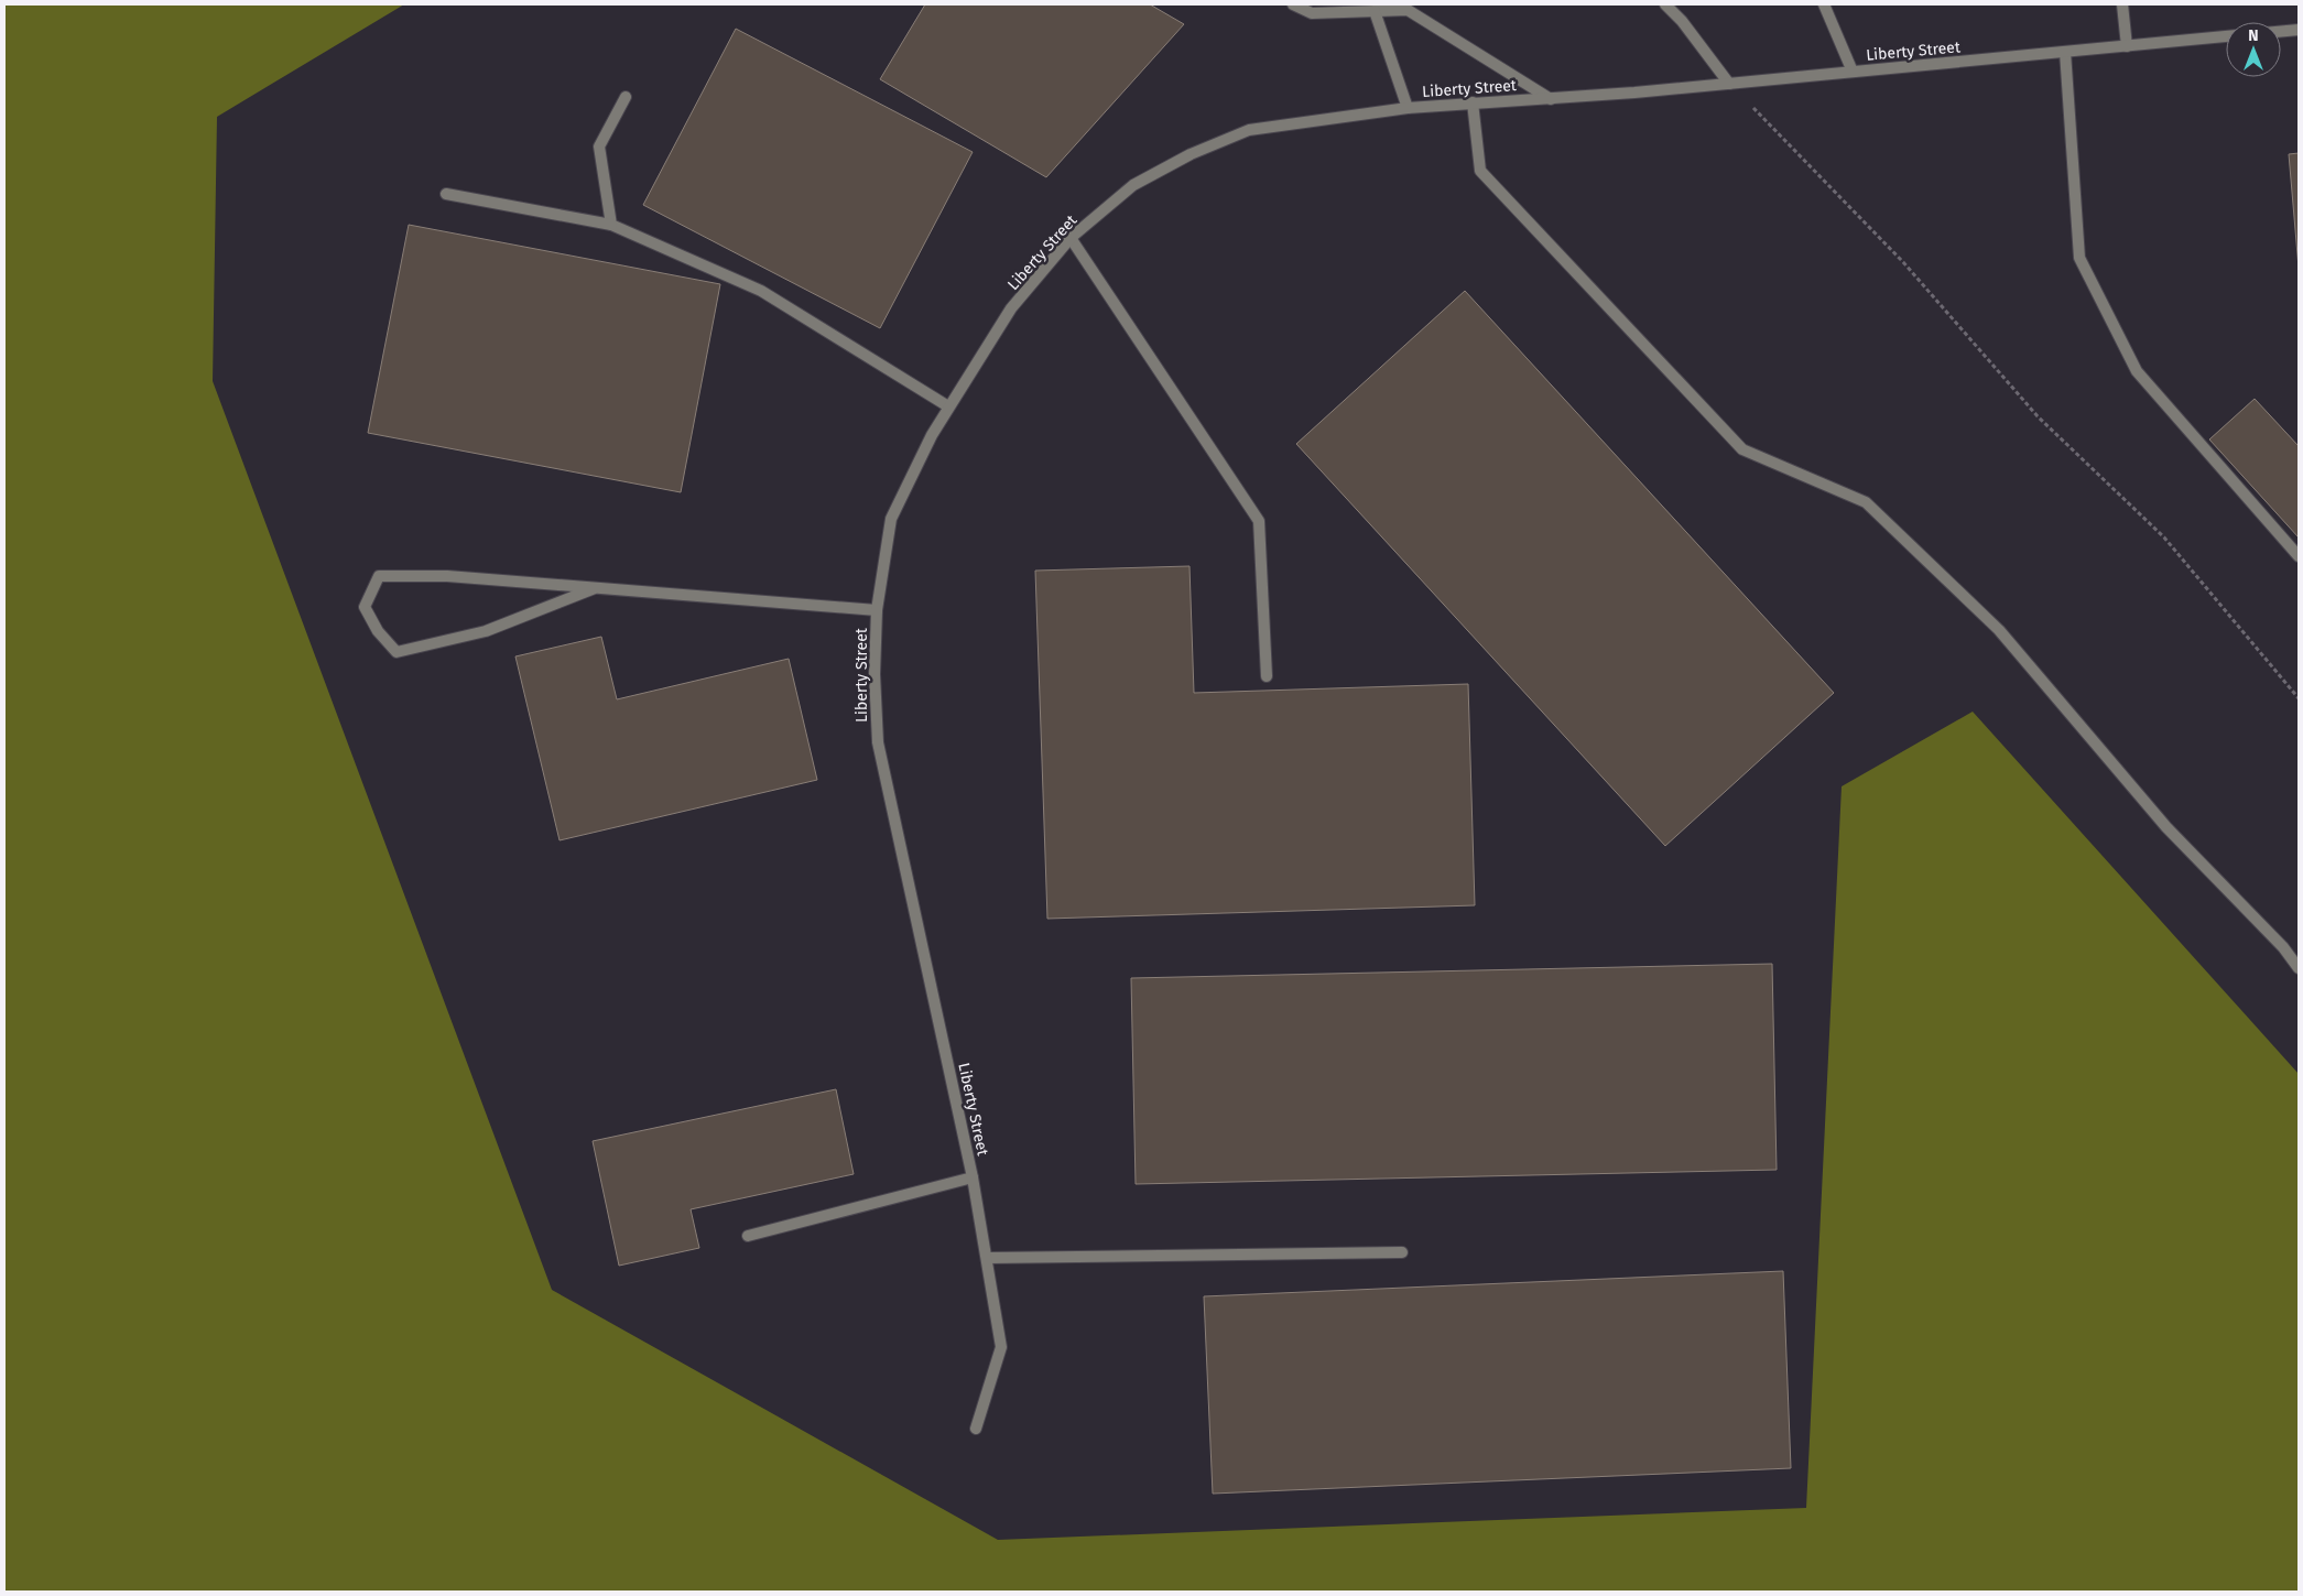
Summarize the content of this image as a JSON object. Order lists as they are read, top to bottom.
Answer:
{
  "streets": {
    "street": ["Liberty Street"]
  },
  "north": "top"
}
